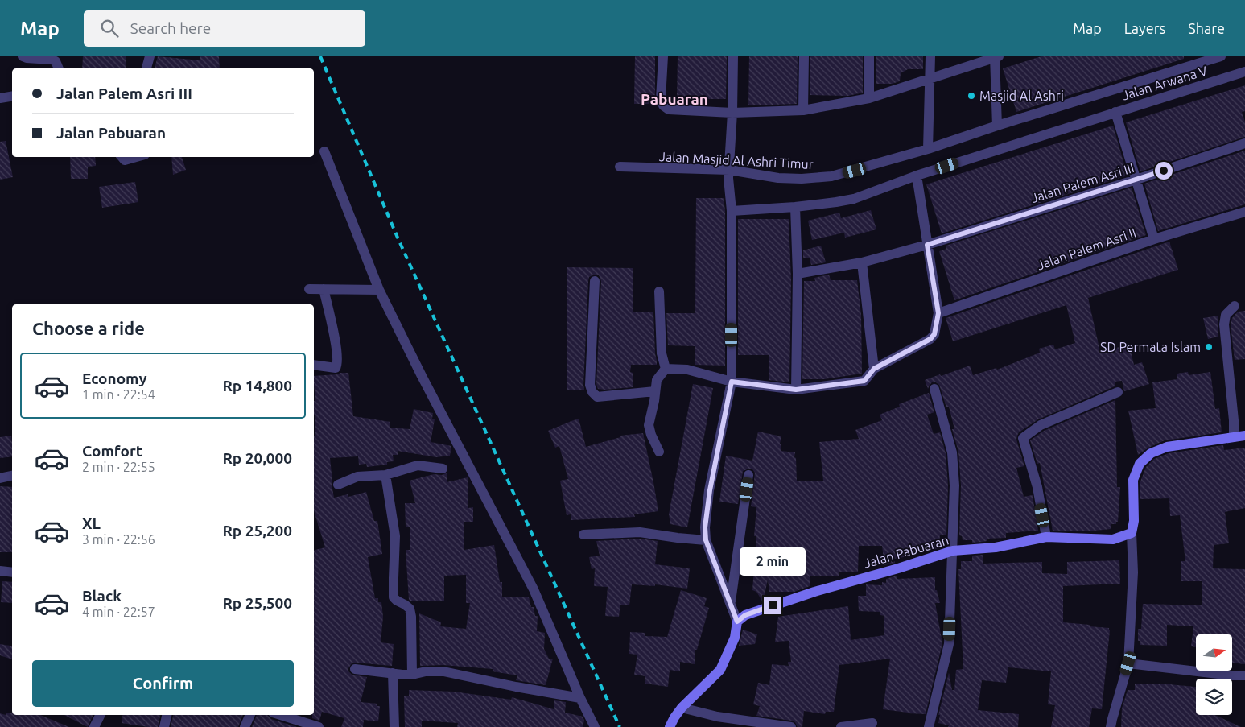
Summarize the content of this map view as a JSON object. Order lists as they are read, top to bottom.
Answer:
{
  "streets": {
    "street": [
      "Jalan Arwana V",
      "Jalan Masjid Al Ashri Timur",
      "Jalan Palem Asri III",
      "Jalan Palem Asri II",
      "Jalan Pabuaran"
    ]
  },
  "districts": ["Pabuaran"],
  "places": ["Masjid Al Ashri", "SD Permata Islam"],
  "north": "right",
  "page": {
    "header": "Map",
    "search": "Search here",
    "nav": ["Map", "Layers", "Share"],
    "banner": ["Jalan Palem Asri III", "Jalan Pabuaran"],
    "heading": "Choose a ride",
    "list": [
      {
        "name": "Economy",
        "note": "1 min · 22:54",
        "value": "Rp 14,800"
      },
      {
        "name": "Comfort",
        "note": "2 min · 22:55",
        "value": "Rp 20,000"
      },
      {
        "name": "XL",
        "note": "3 min · 22:56",
        "value": "Rp 25,200"
      },
      {
        "name": "Black",
        "note": "4 min · 22:57",
        "value": "Rp 25,500"
      }
    ],
    "bubble": "2 min",
    "buttons": "Confirm"
  }
}
